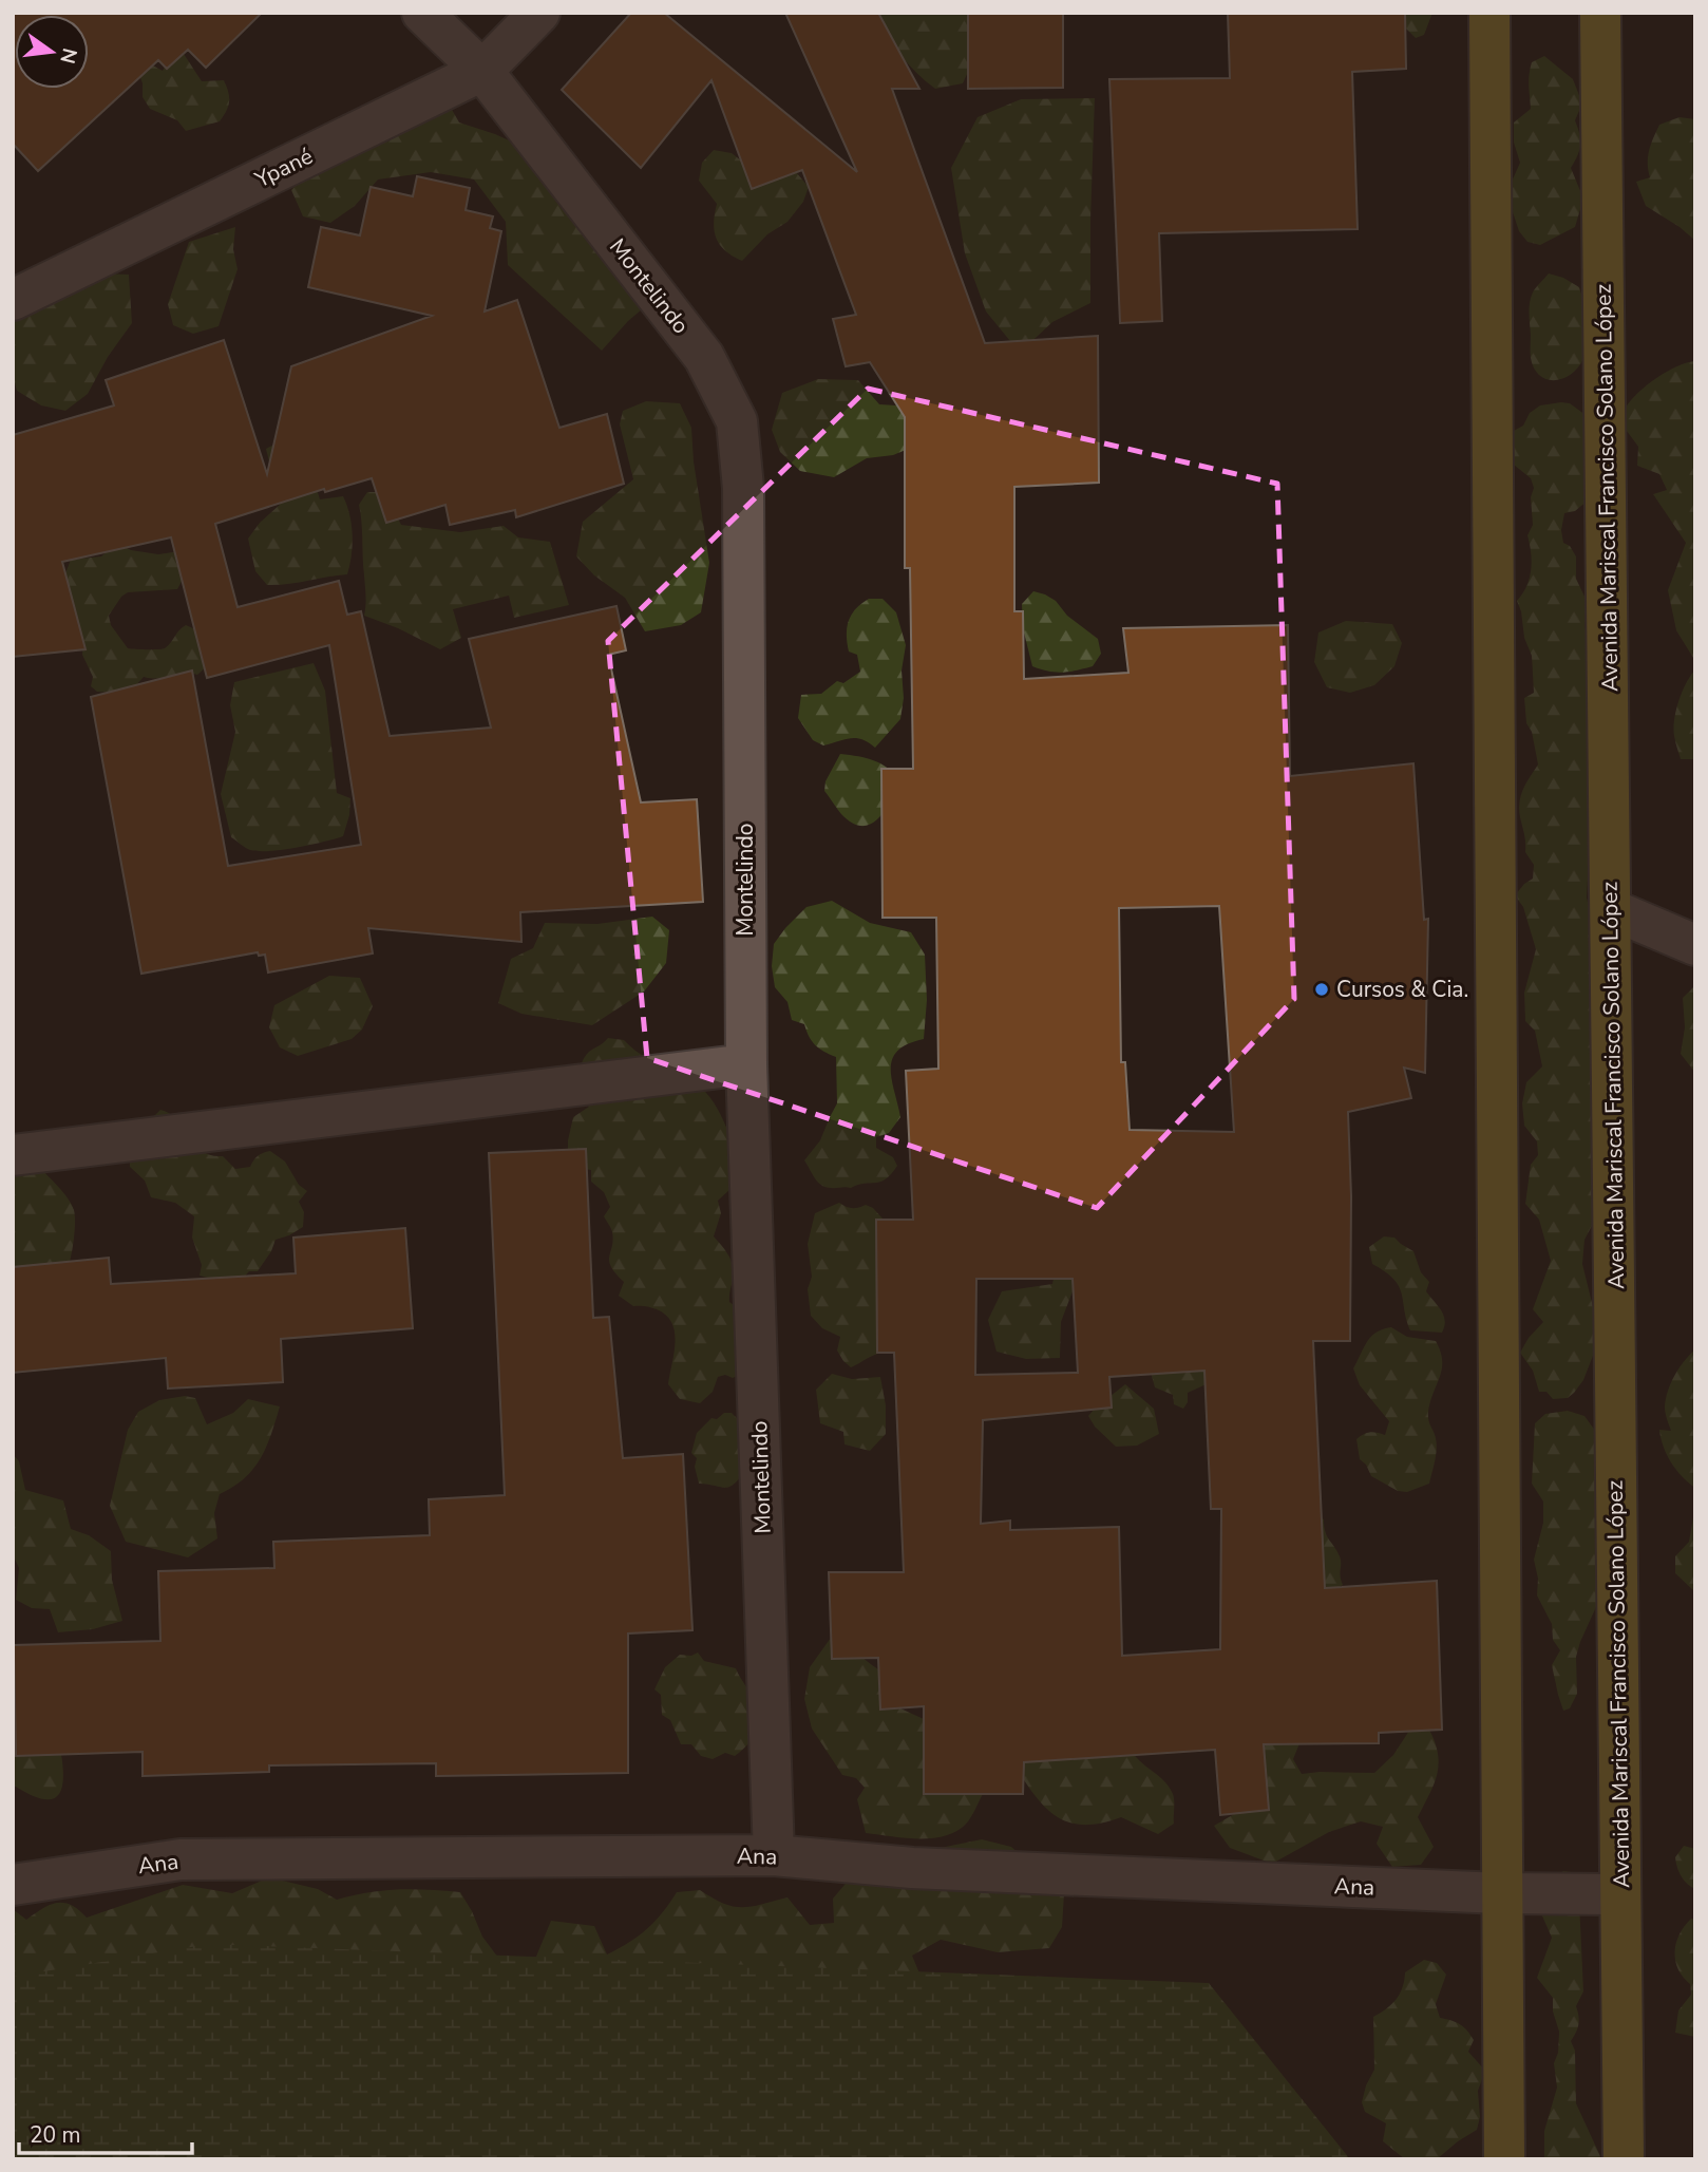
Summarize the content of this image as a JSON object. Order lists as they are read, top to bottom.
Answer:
{
  "streets": {
    "main road": ["Avenida Mariscal Francisco Solano López"],
    "street": ["Ypané", "Montelindo", "Ana"]
  },
  "crossings": [
    ["Ypané", "Montelindo"],
    ["Montelindo", "Ana"],
    ["Avenida Mariscal Francisco Solano López", "Ana"]
  ],
  "places": ["Cursos & Cia."],
  "scale_bar": "20 m",
  "north": "right"
}
